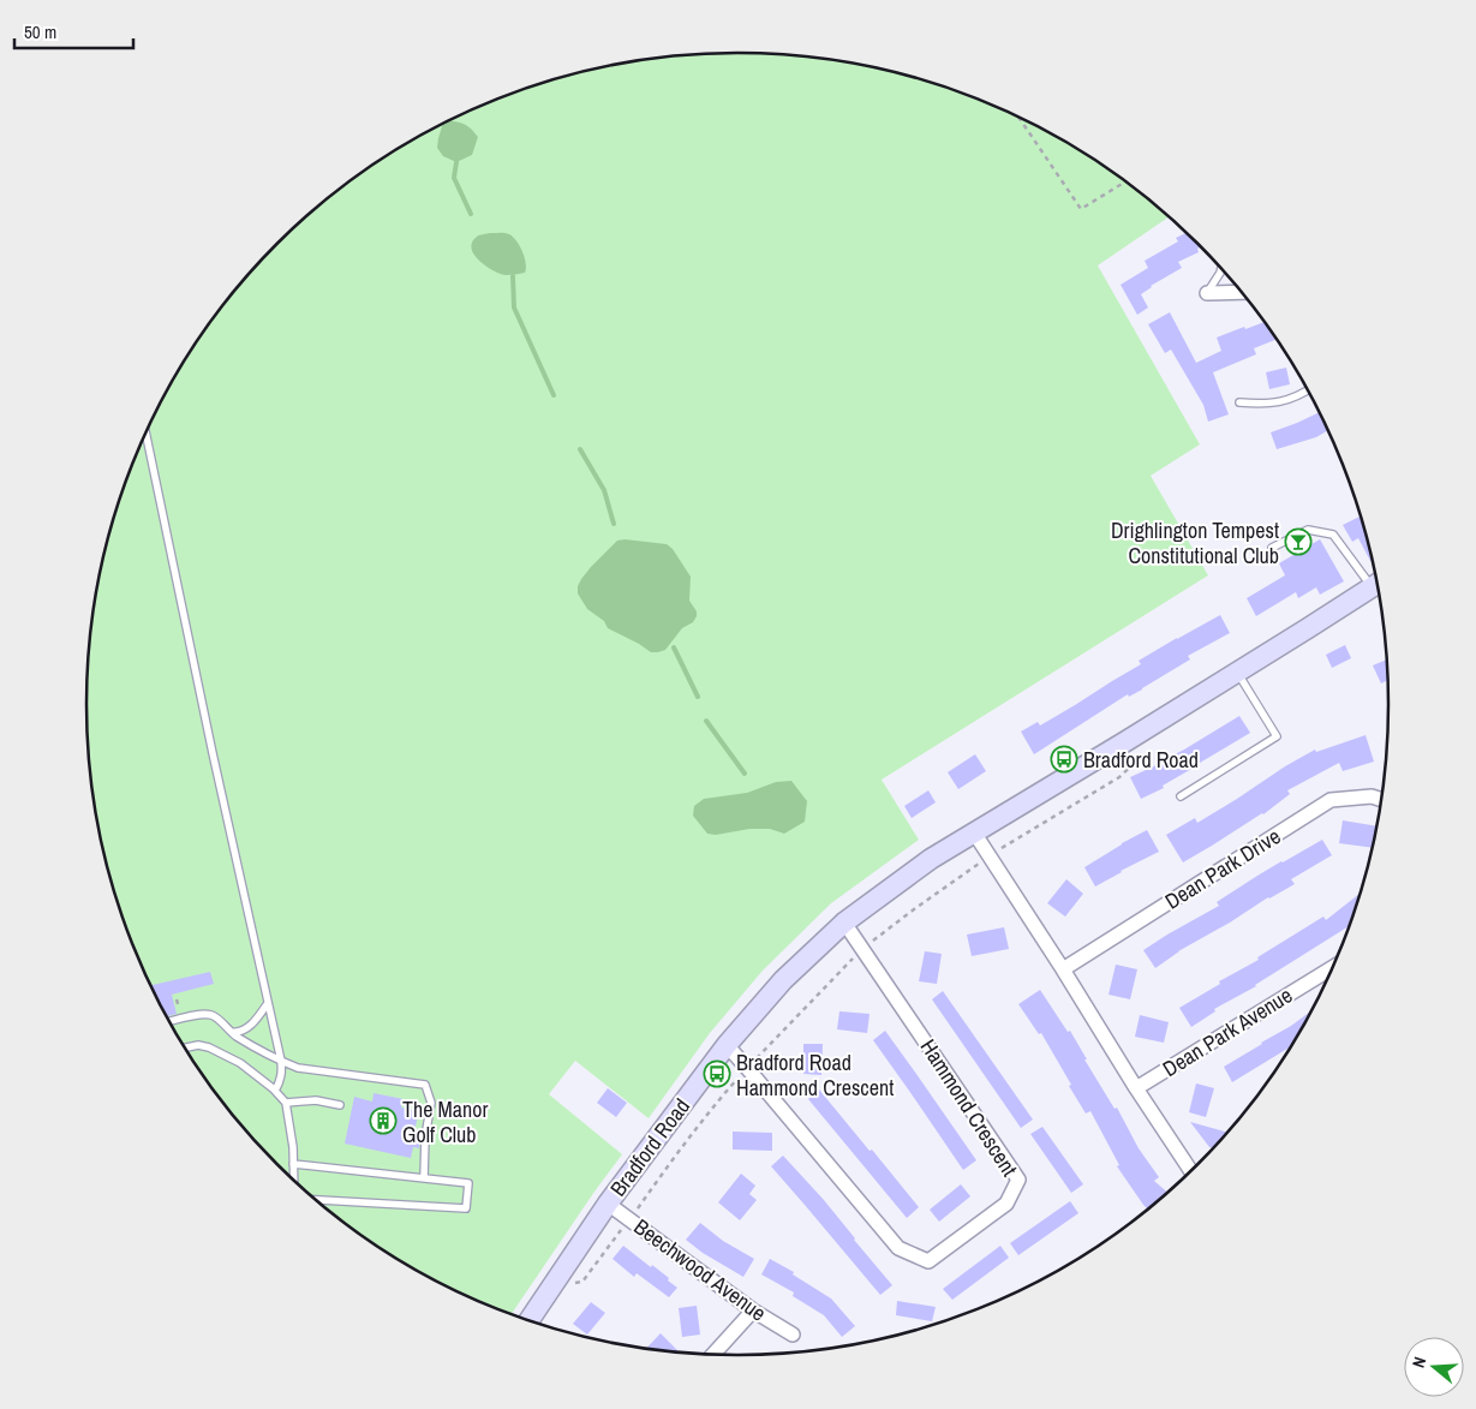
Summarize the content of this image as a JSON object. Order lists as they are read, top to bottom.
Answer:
{
  "streets": {
    "main road": ["Bradford Road"],
    "street": [
      "Dean Park Drive",
      "Dean Park Avenue",
      "Hammond Crescent",
      "Beechwood Avenue"
    ]
  },
  "crossings": [
    ["Hammond Crescent", "Bradford Road"],
    ["Bradford Road", "Beechwood Avenue"]
  ],
  "places": {
    "bar": ["Drighlington Tempest Constitutional Club"],
    "bus stop": ["Bradford Road", "Bradford Road Hammond Crescent"],
    "building": ["The Manor Golf Club"]
  },
  "scale_bar": "50 m",
  "north": "left"
}
